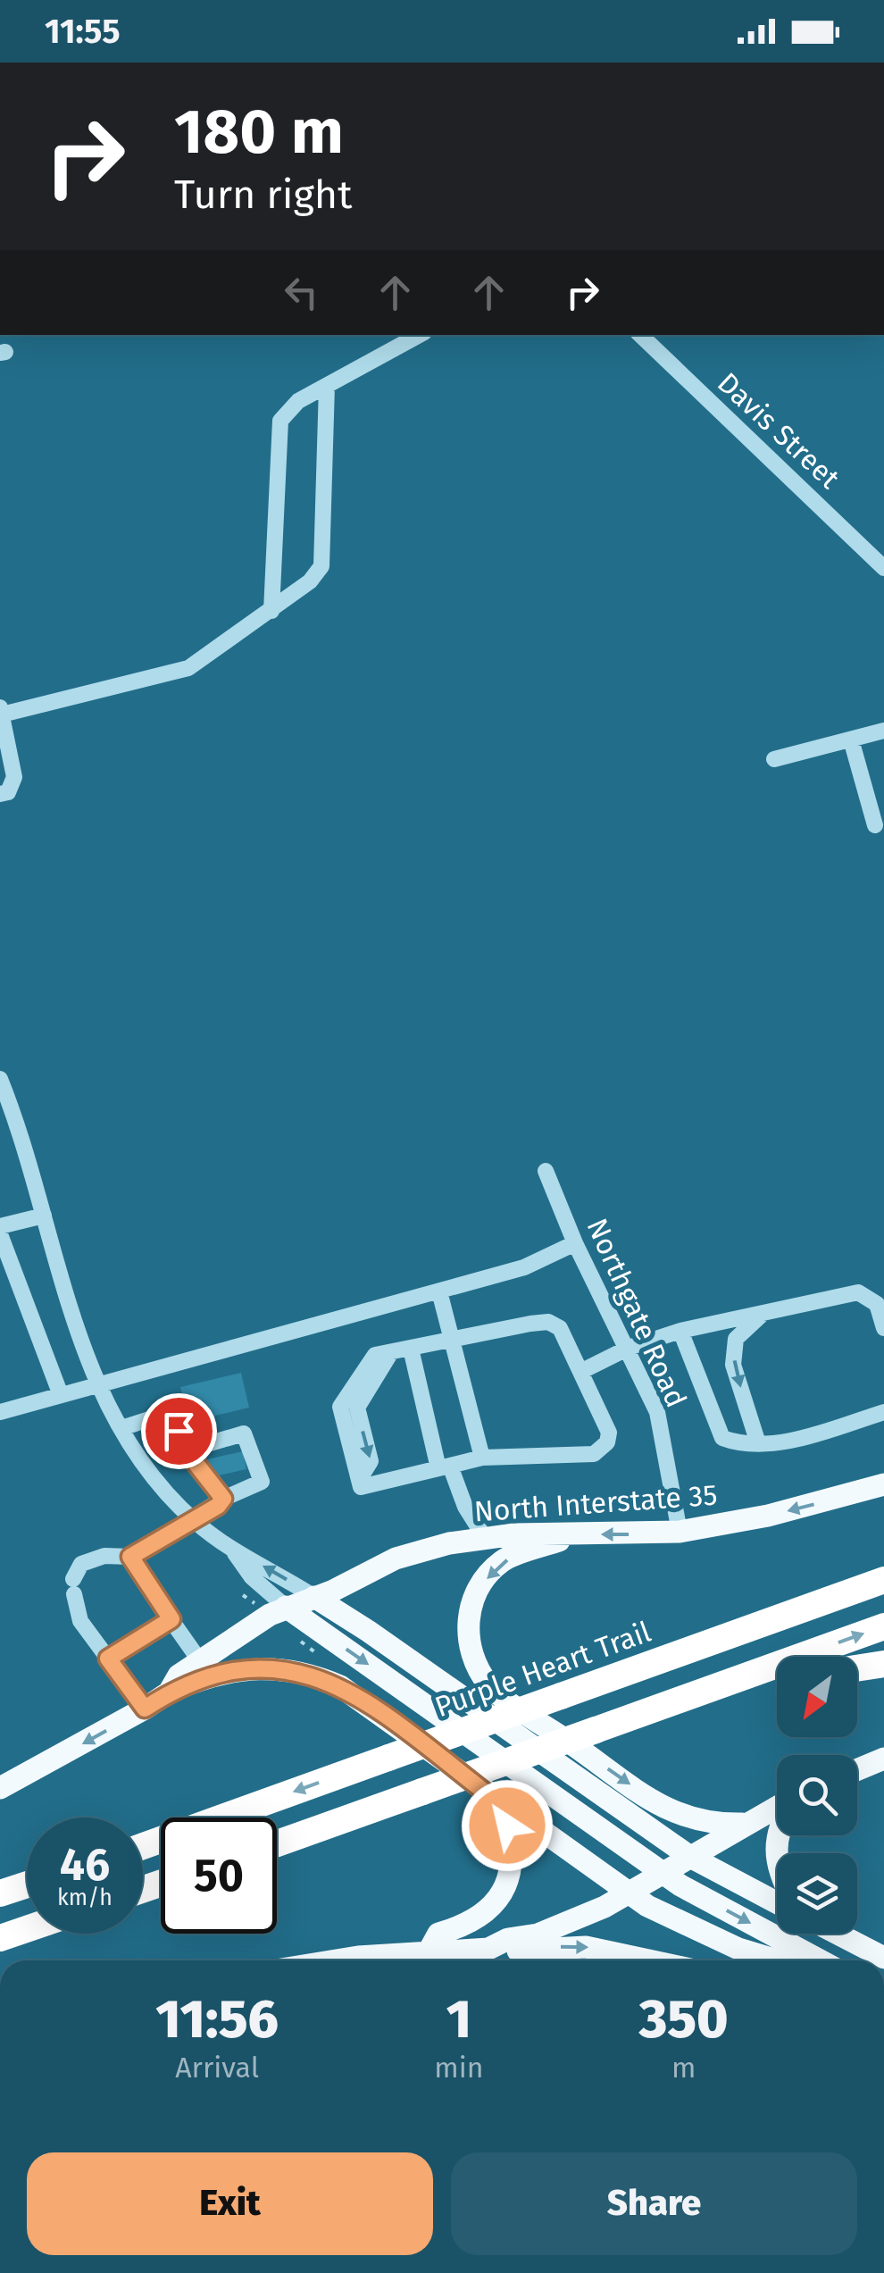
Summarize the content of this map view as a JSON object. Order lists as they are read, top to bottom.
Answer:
{
  "streets": {
    "highway": ["Purple Heart Trail"],
    "main road": ["North Interstate 35"],
    "street": ["Davis Street", "Northgate Road"]
  },
  "crossings": [
    ["Northgate Road", "North Interstate 35"]
  ],
  "one_way": ["North Interstate 35"],
  "north": "bottom left",
  "page": {
    "status": "11:55",
    "turn": ["180 m", "Turn right"],
    "speed": "46 km/h",
    "limit": "50",
    "eta": [
      "11:56",
      "Arrival",
      "1",
      "min",
      "350",
      "m"
    ],
    "buttons": ["Exit", "Share"]
  }
}
